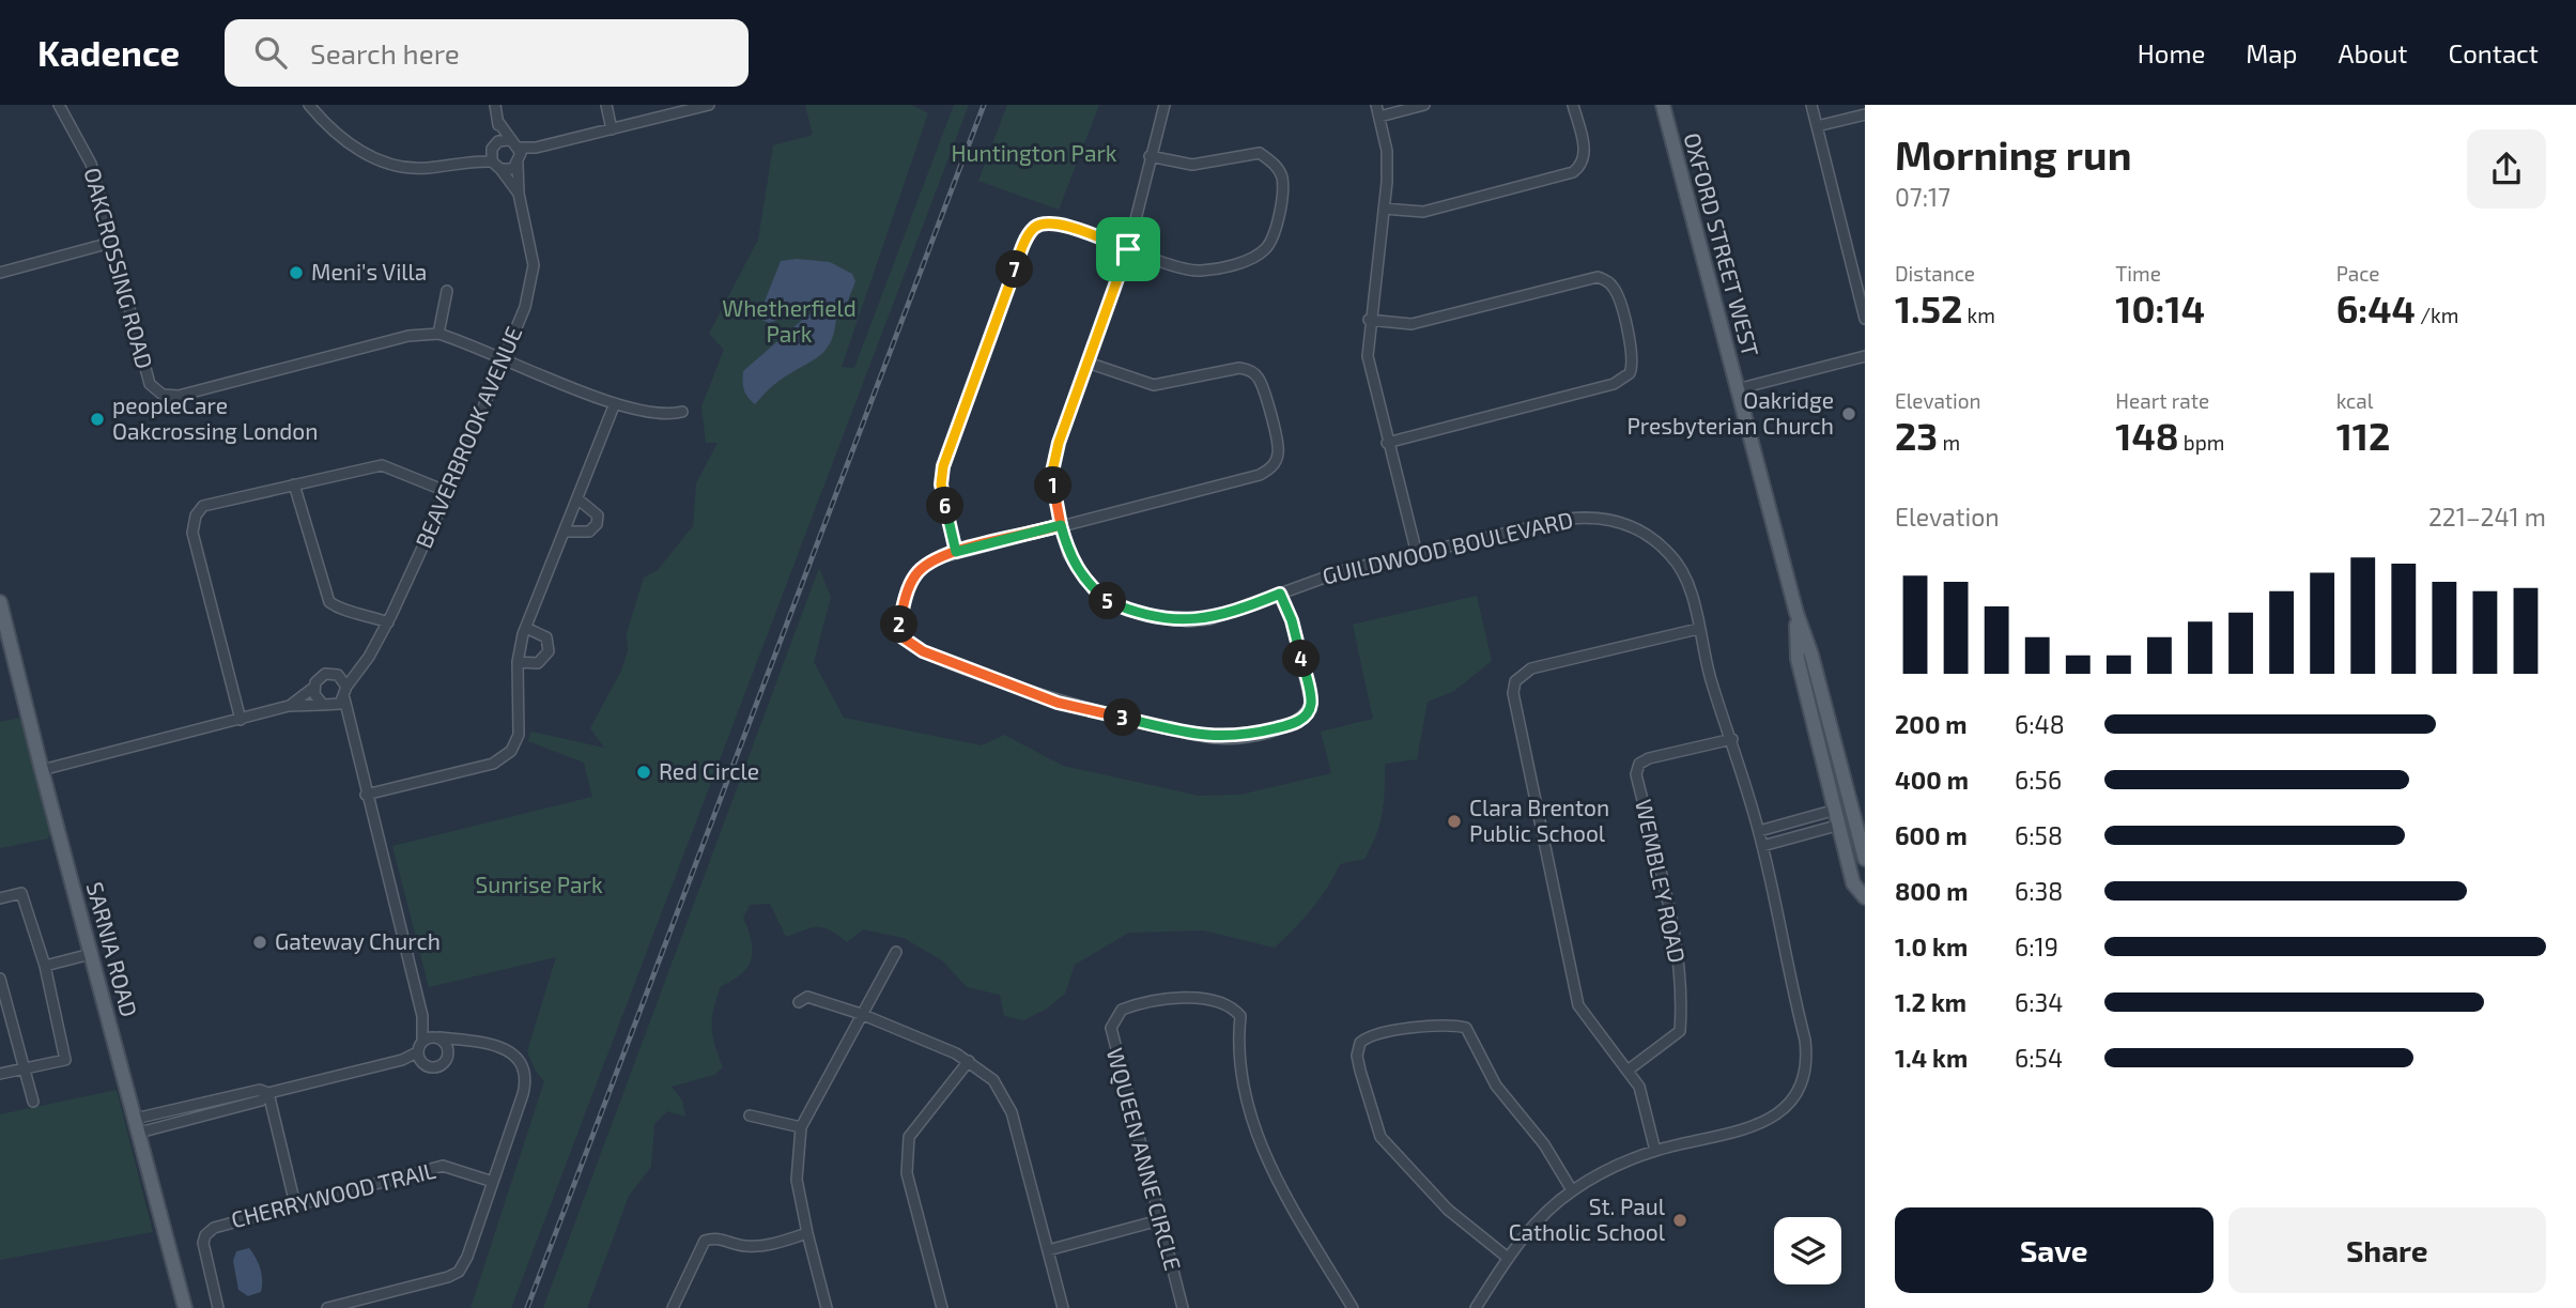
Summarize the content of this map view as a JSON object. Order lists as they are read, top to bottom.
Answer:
{
  "streets": {
    "main road": ["OXFORD STREET WEST", "SARNIA ROAD"],
    "street": [
      "OAKCROSSING ROAD",
      "BEAVERBROOK AVENUE",
      "GUILDWOOD BOULEVARD",
      "WEMBLEY ROAD",
      "WQUEEN ANNE CIRCLE",
      "CHERRYWOOD TRAIL"
    ]
  },
  "crossings": [
    ["OAKCROSSING ROAD", "BEAVERBROOK AVENUE"],
    ["GUILDWOOD BOULEVARD", "WEMBLEY ROAD"]
  ],
  "parks": ["Huntington Park", "Whetherfield Park", "Sunrise Park"],
  "places": [
    "Meni's Villa",
    "Oakridge Presbyterian Church",
    "peopleCare Oakcrossing London",
    "Red Circle",
    "Clara Brenton Public School",
    "Gateway Church",
    "St. Paul Catholic School"
  ],
  "page": {
    "header": "Kadence",
    "search": "Search here",
    "nav": [
      "Home",
      "Map",
      "About",
      "Contact"
    ],
    "heading": ["Morning run", "07:17"],
    "stats": [
      ["Distance", "1.52 km"],
      ["Time", "10:14"],
      ["Pace", "6:44 /km"],
      ["Elevation", "23 m"],
      ["Heart rate", "148 bpm"],
      ["kcal", "112"]
    ],
    "pins": [
      "7",
      "1",
      "6",
      "5",
      "2",
      "4",
      "3"
    ],
    "chart": ["Elevation", "221–241 m"],
    "list": [
      {
        "name": "200 m",
        "note": "6:48"
      },
      {
        "name": "400 m",
        "note": "6:56"
      },
      {
        "name": "600 m",
        "note": "6:58"
      },
      {
        "name": "800 m",
        "note": "6:38"
      },
      {
        "name": "1.0 km",
        "note": "6:19"
      },
      {
        "name": "1.2 km",
        "note": "6:34"
      },
      {
        "name": "1.4 km",
        "note": "6:54"
      }
    ],
    "buttons": ["Save", "Share"]
  }
}
